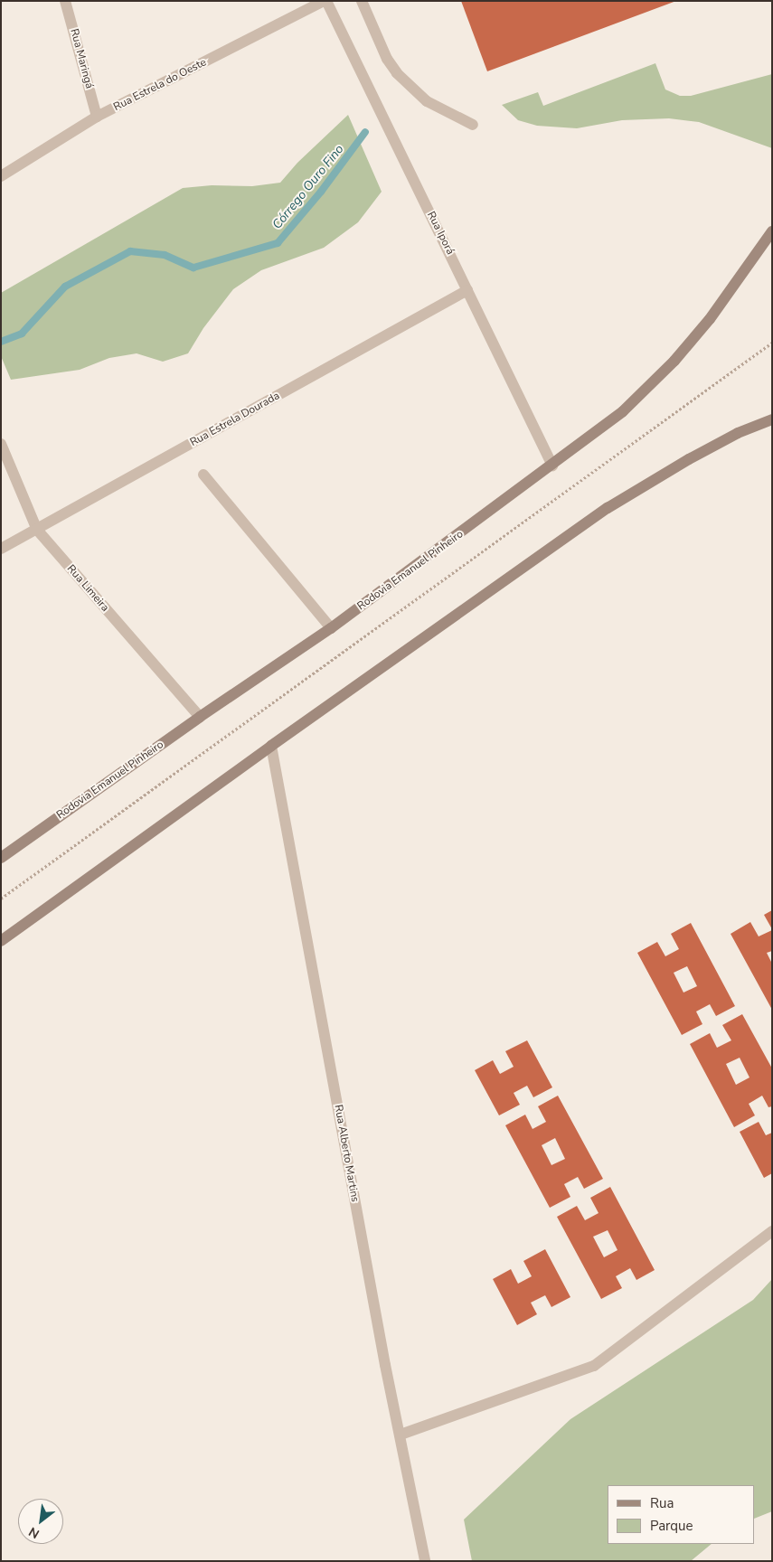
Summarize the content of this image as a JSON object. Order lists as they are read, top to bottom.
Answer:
{
  "streets": {
    "main road": ["Rodovia Emanuel Pinheiro"],
    "street": [
      "Rua Maringá",
      "Rua Estrela do Oeste",
      "Rua Iporá",
      "Rua Estrela Dourada",
      "Rua Limeira",
      "Rua Alberto Martins"
    ]
  },
  "crossings": [
    ["Rua Maringá", "Rua Estrela do Oeste"],
    ["Rua Estrela do Oeste", "Rua Iporá"],
    ["Rua Iporá", "Rua Estrela Dourada"],
    ["Rua Iporá", "Rodovia Emanuel Pinheiro"],
    ["Rua Estrela Dourada", "Rua Limeira"],
    ["Rodovia Emanuel Pinheiro", "Rua Limeira"]
  ],
  "water": ["Córrego Ouro Fino"],
  "legend": ["Rua", "Parque"],
  "north": "bottom left"
}
